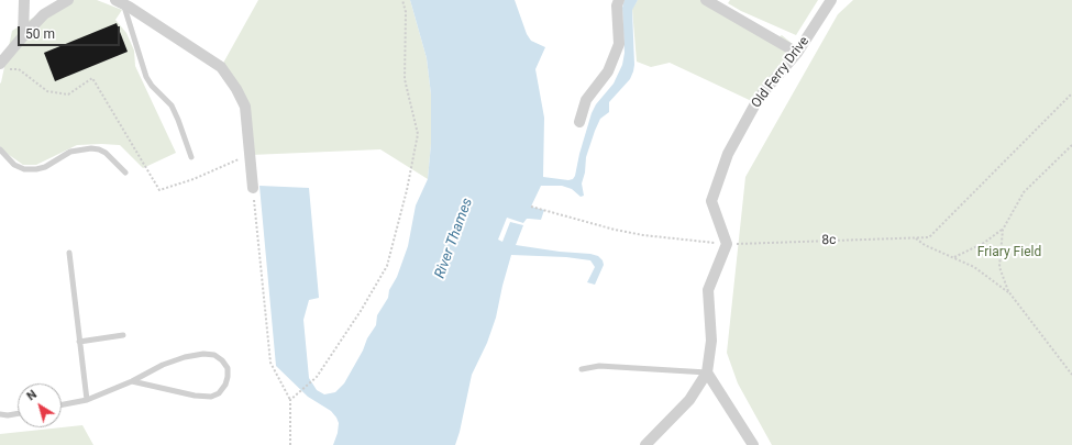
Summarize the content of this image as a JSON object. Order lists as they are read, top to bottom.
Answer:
{
  "streets": {
    "street": ["Old Ferry Drive"],
    "path": ["8c"]
  },
  "crossings": [
    ["Old Ferry Drive", "8c"]
  ],
  "water": ["River Thames"],
  "parks": ["Friary Field"],
  "scale_bar": "50 m",
  "north": "top left"
}
